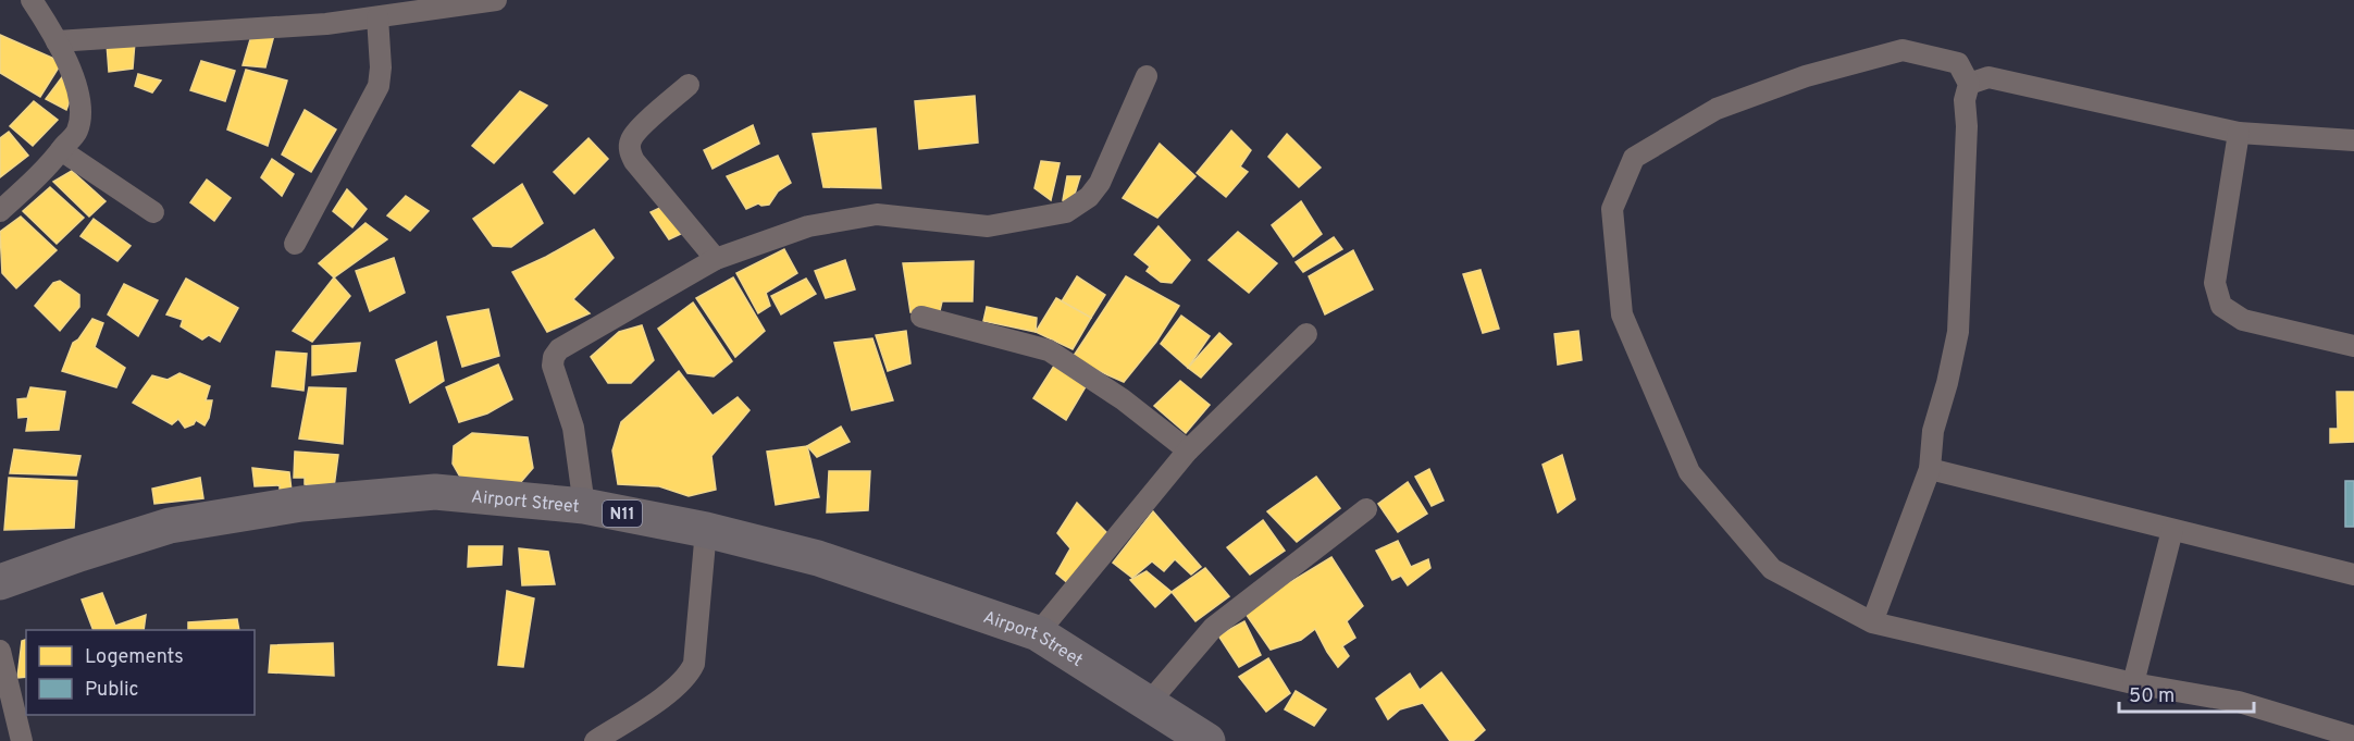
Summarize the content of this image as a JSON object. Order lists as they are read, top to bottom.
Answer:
{
  "streets": {
    "highway": ["Airport Street", "N11"]
  },
  "legend": ["Logements", "Public"],
  "scale_bar": "50 m"
}
